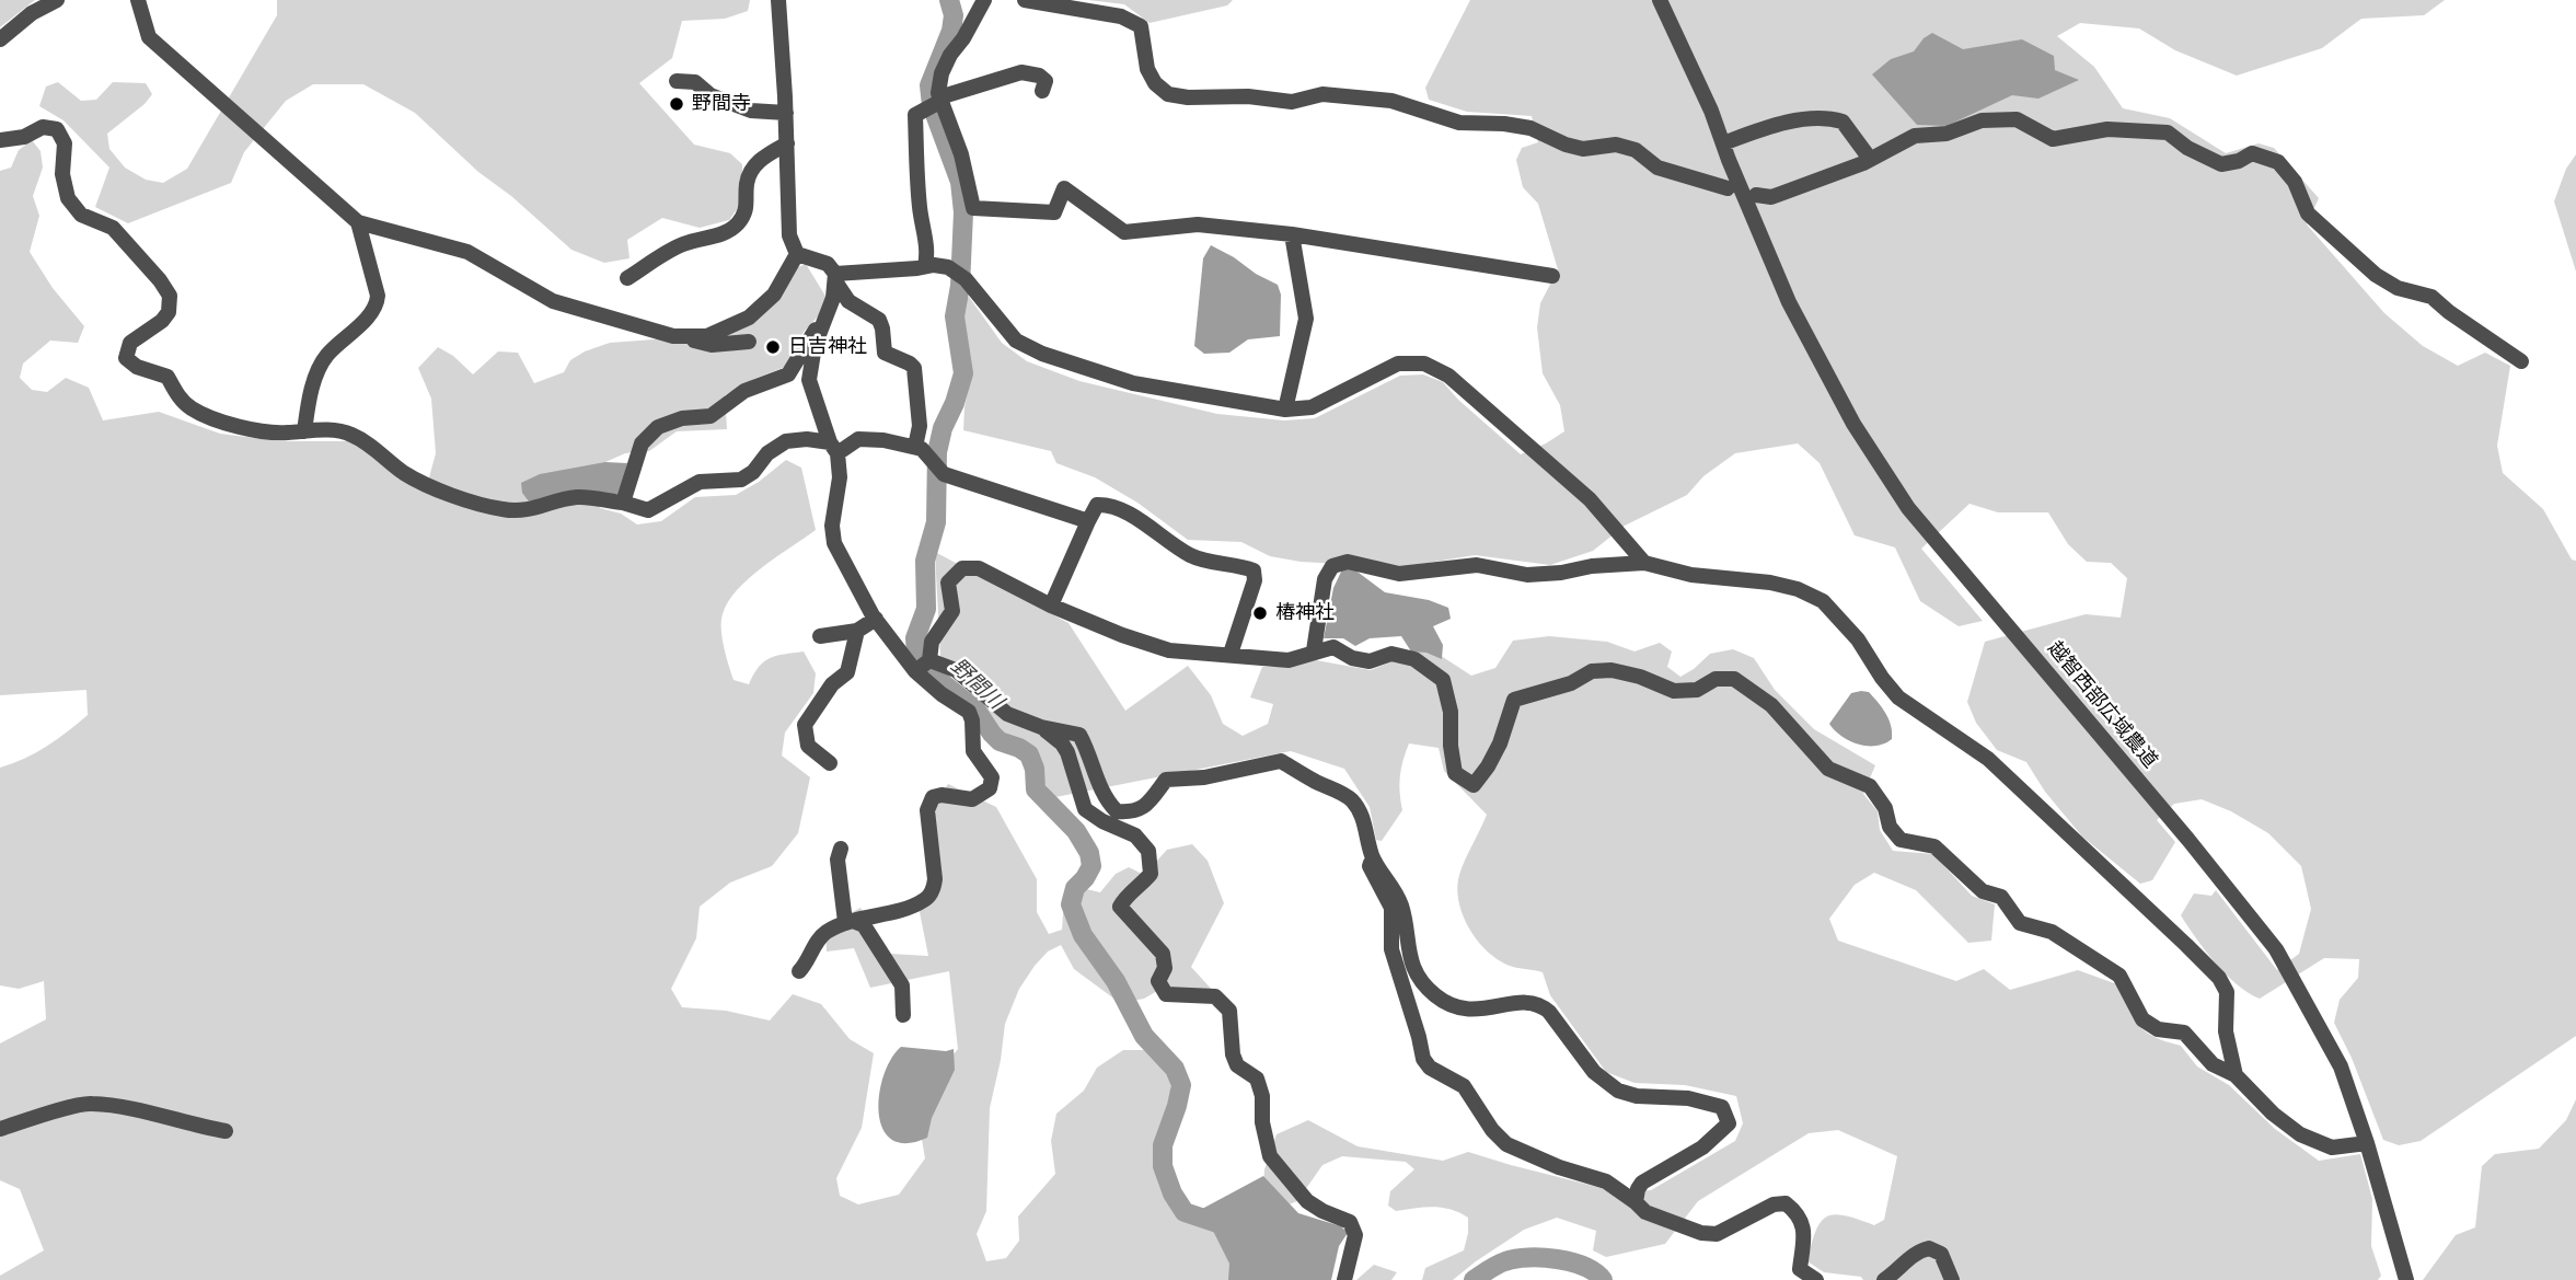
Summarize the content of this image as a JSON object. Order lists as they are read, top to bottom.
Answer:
{
  "streets": {
    "street": ["越智西部広域農道"]
  },
  "water": ["野間川"],
  "places": ["野間寺", "日吉神社", "椿神社"]
}
